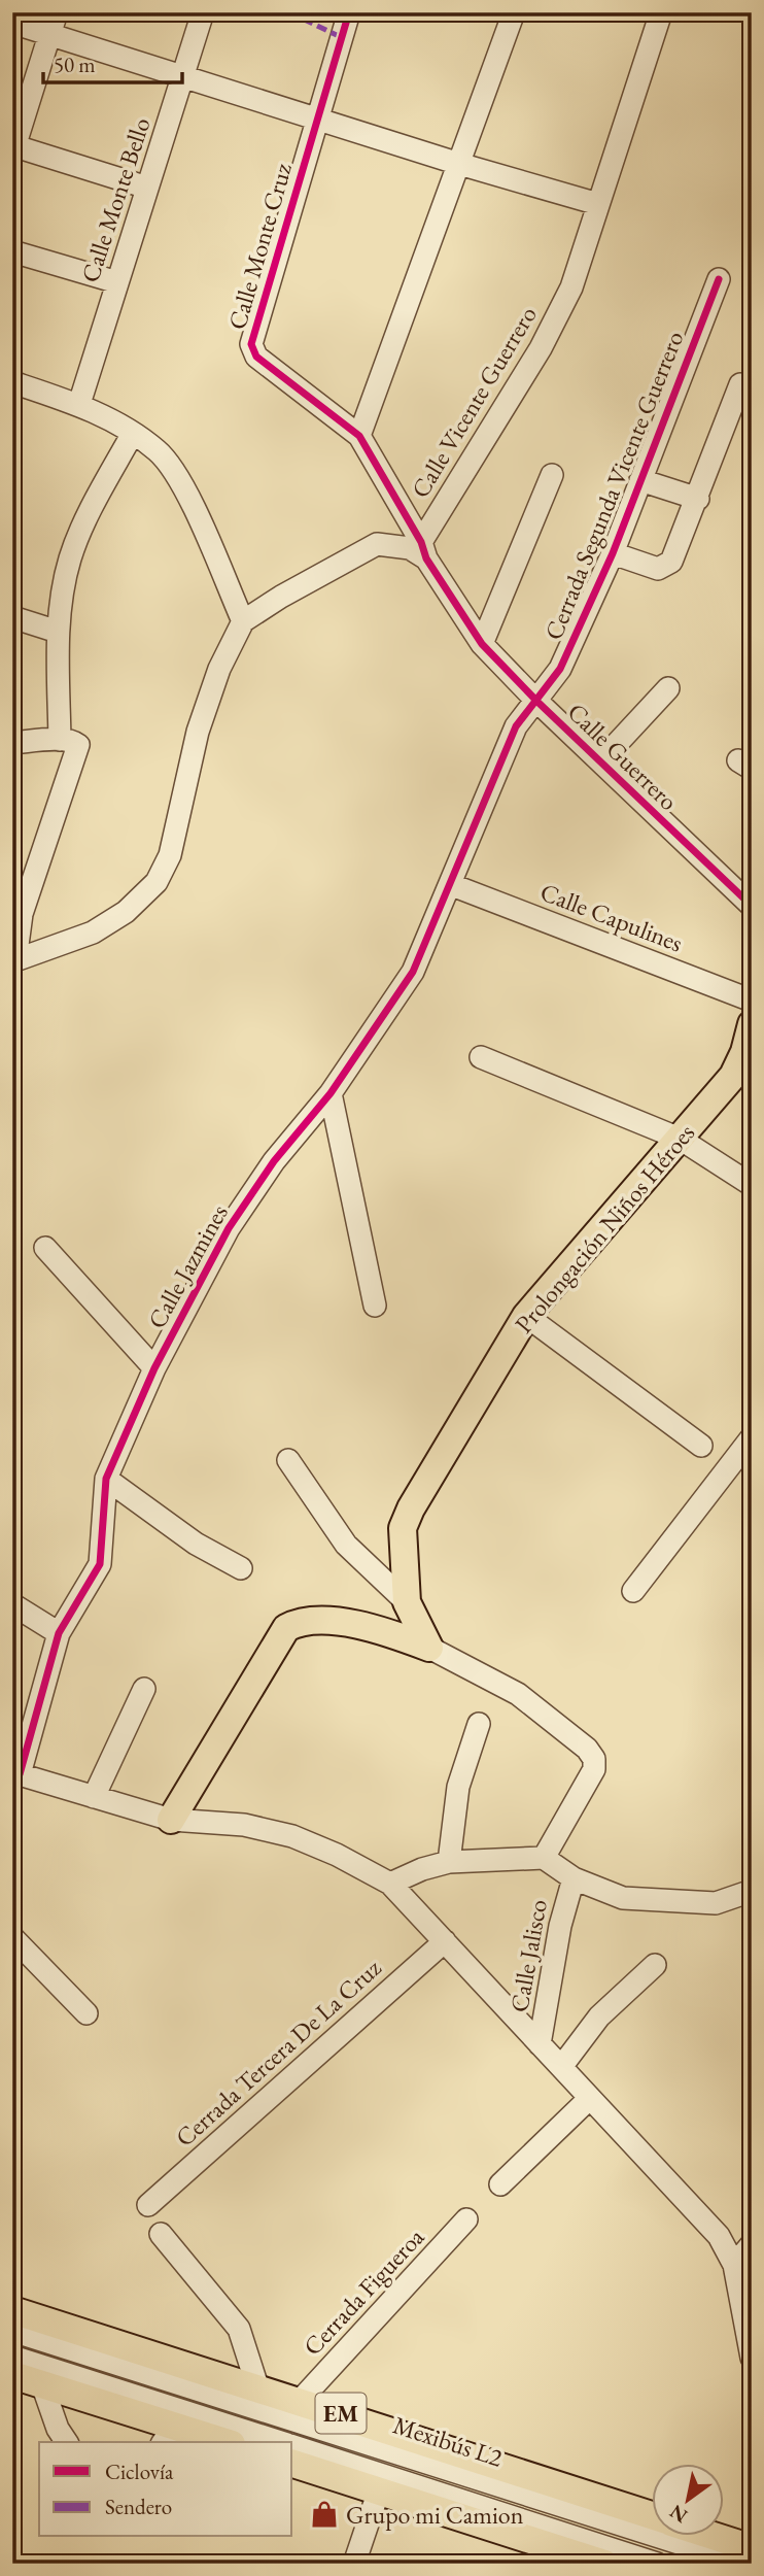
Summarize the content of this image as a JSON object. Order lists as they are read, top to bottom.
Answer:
{
  "streets": {
    "main road": ["Prolongación Niños Héroes", "EM"],
    "street": [
      "Calle Monte Bello",
      "Calle Monte Cruz",
      "Calle Vicente Guerrero",
      "Cerrada Segunda Vicente Guerrero",
      "Calle Guerrero",
      "Calle Capulines",
      "Calle Jazmines",
      "Calle Jalisco",
      "Cerrada Tercera De La Cruz",
      "Cerrada Figueroa",
      "Mexibús L2"
    ]
  },
  "crossings": [
    ["Calle Monte Cruz", "Calle Vicente Guerrero"],
    ["Calle Monte Cruz", "Calle Guerrero"],
    ["Calle Vicente Guerrero", "Calle Guerrero"],
    ["Cerrada Segunda Vicente Guerrero", "Calle Guerrero"],
    ["Cerrada Segunda Vicente Guerrero", "Calle Jazmines"],
    ["Calle Guerrero", "Calle Jazmines"],
    ["Calle Capulines", "Calle Jazmines"],
    ["Cerrada Figueroa", "EM"]
  ],
  "places": {
    "shop": ["Grupo mi Camion"]
  },
  "legend": ["Ciclovía", "Sendero"],
  "scale_bar": "50 m",
  "north": "bottom left"
}
